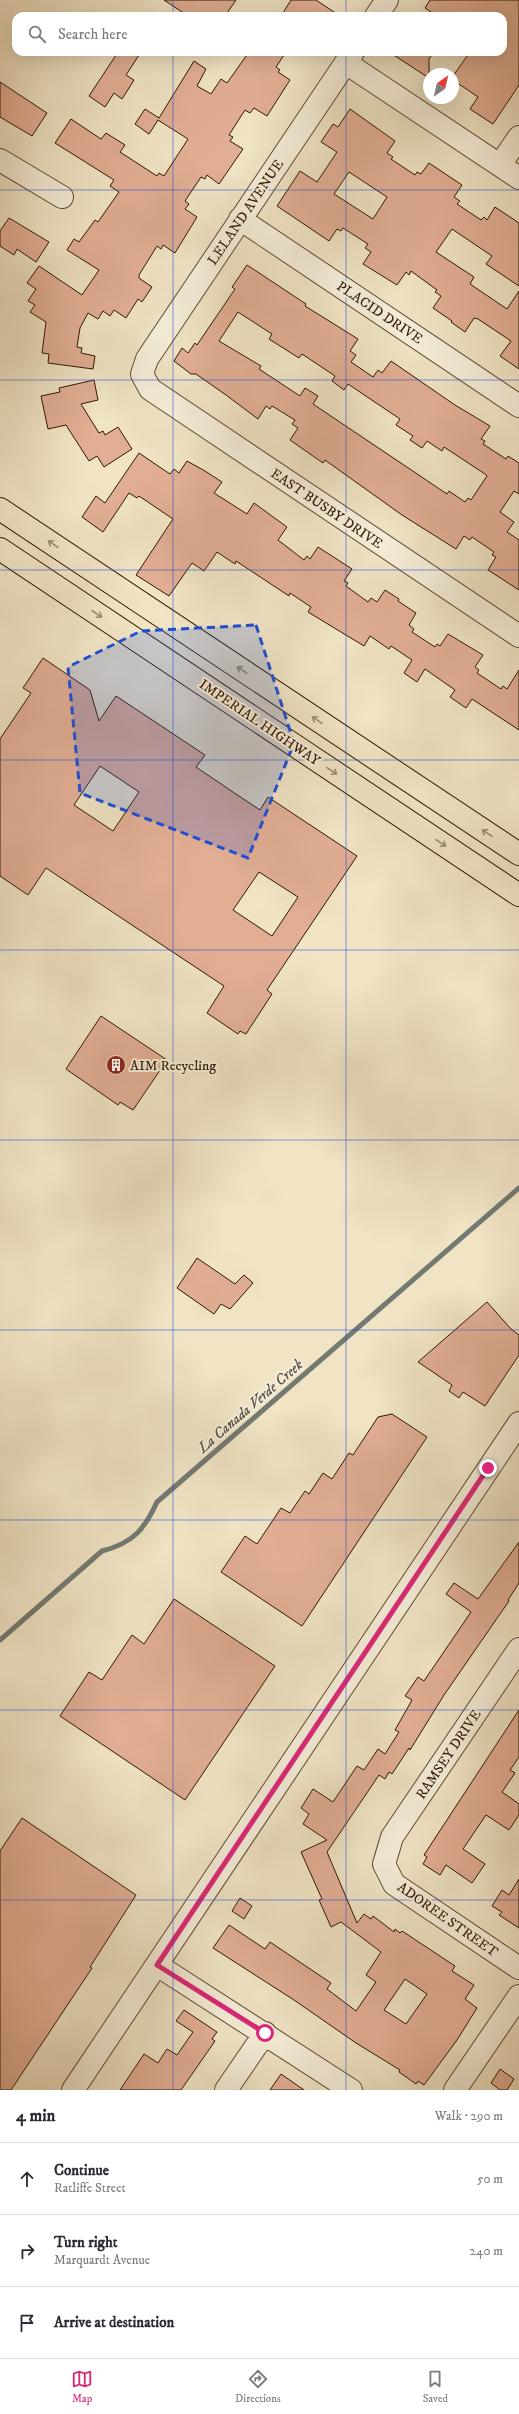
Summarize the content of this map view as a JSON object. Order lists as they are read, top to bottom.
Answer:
{
  "streets": {
    "main road": ["IMPERIAL HIGHWAY"],
    "street": [
      "LELAND AVENUE",
      "PLACID DRIVE",
      "EAST BUSBY DRIVE",
      "RAMSEY DRIVE",
      "ADOREE STREET"
    ]
  },
  "crossings": [
    ["LELAND AVENUE", "PLACID DRIVE"],
    ["LELAND AVENUE", "EAST BUSBY DRIVE"],
    ["RAMSEY DRIVE", "ADOREE STREET"]
  ],
  "water": ["La Canada Verde Creek"],
  "places": {
    "building": ["AIM Recycling"]
  },
  "north": "top right",
  "page": {
    "search": "Search here",
    "heading": ["4 min", "Walk · 290 m"],
    "list": [
      ["Continue", "Ratliffe Street", "50 m"],
      ["Turn right", "Marquardt Avenue", "240 m"],
      "Arrive at destination"
    ],
    "nav": ["Map", "Directions", "Saved"]
  }
}
